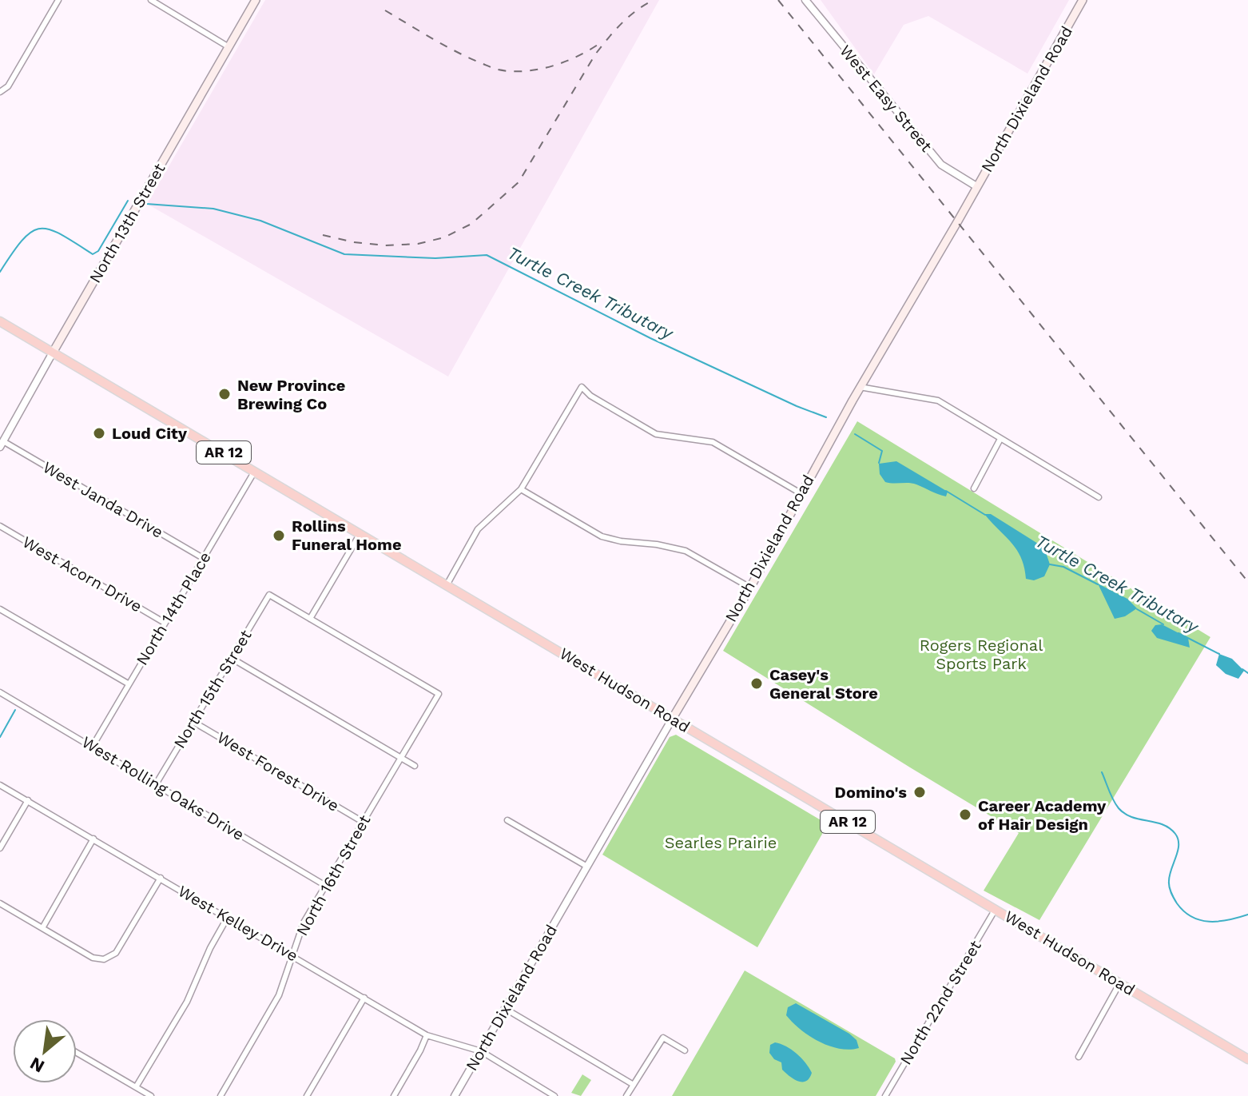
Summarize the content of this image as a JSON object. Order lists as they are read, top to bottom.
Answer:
{
  "streets": {
    "highway": ["AR 12", "West Hudson Road"],
    "main road": ["North Dixieland Road", "North 13th Street"],
    "street": [
      "West Easy Street",
      "West Janda Drive",
      "West Acorn Drive",
      "North 14th Place",
      "North 15th Street",
      "West Forest Drive",
      "West Rolling Oaks Drive",
      "North 16th Street",
      "West Kelley Drive",
      "North 22nd Street"
    ]
  },
  "crossings": [
    ["West Easy Street", "North Dixieland Road"],
    ["North Dixieland Road", "West Hudson Road"],
    ["North Dixieland Road", "West Kelley Drive"],
    ["North 13th Street", "West Janda Drive"],
    ["North 13th Street", "West Hudson Road"],
    ["West Janda Drive", "North 14th Place"],
    ["West Acorn Drive", "North 14th Place"],
    ["North 14th Place", "West Hudson Road"],
    ["North 14th Place", "West Rolling Oaks Drive"],
    ["North 15th Street", "West Forest Drive"],
    ["North 15th Street", "West Rolling Oaks Drive"],
    ["North 15th Street", "North 16th Street"],
    ["West Hudson Road", "North 22nd Street"],
    ["West Forest Drive", "North 16th Street"],
    ["West Rolling Oaks Drive", "North 16th Street"],
    ["North 16th Street", "West Kelley Drive"]
  ],
  "water": ["Turtle Creek Tributary"],
  "parks": ["Rogers Regional Sports Park", "Searles Prairie"],
  "places": [
    "New Province Brewing Co",
    "Loud City",
    "Rollins Funeral Home",
    "Casey's General Store",
    "Domino's",
    "Career Academy of Hair Design"
  ],
  "north": "bottom left"
}
